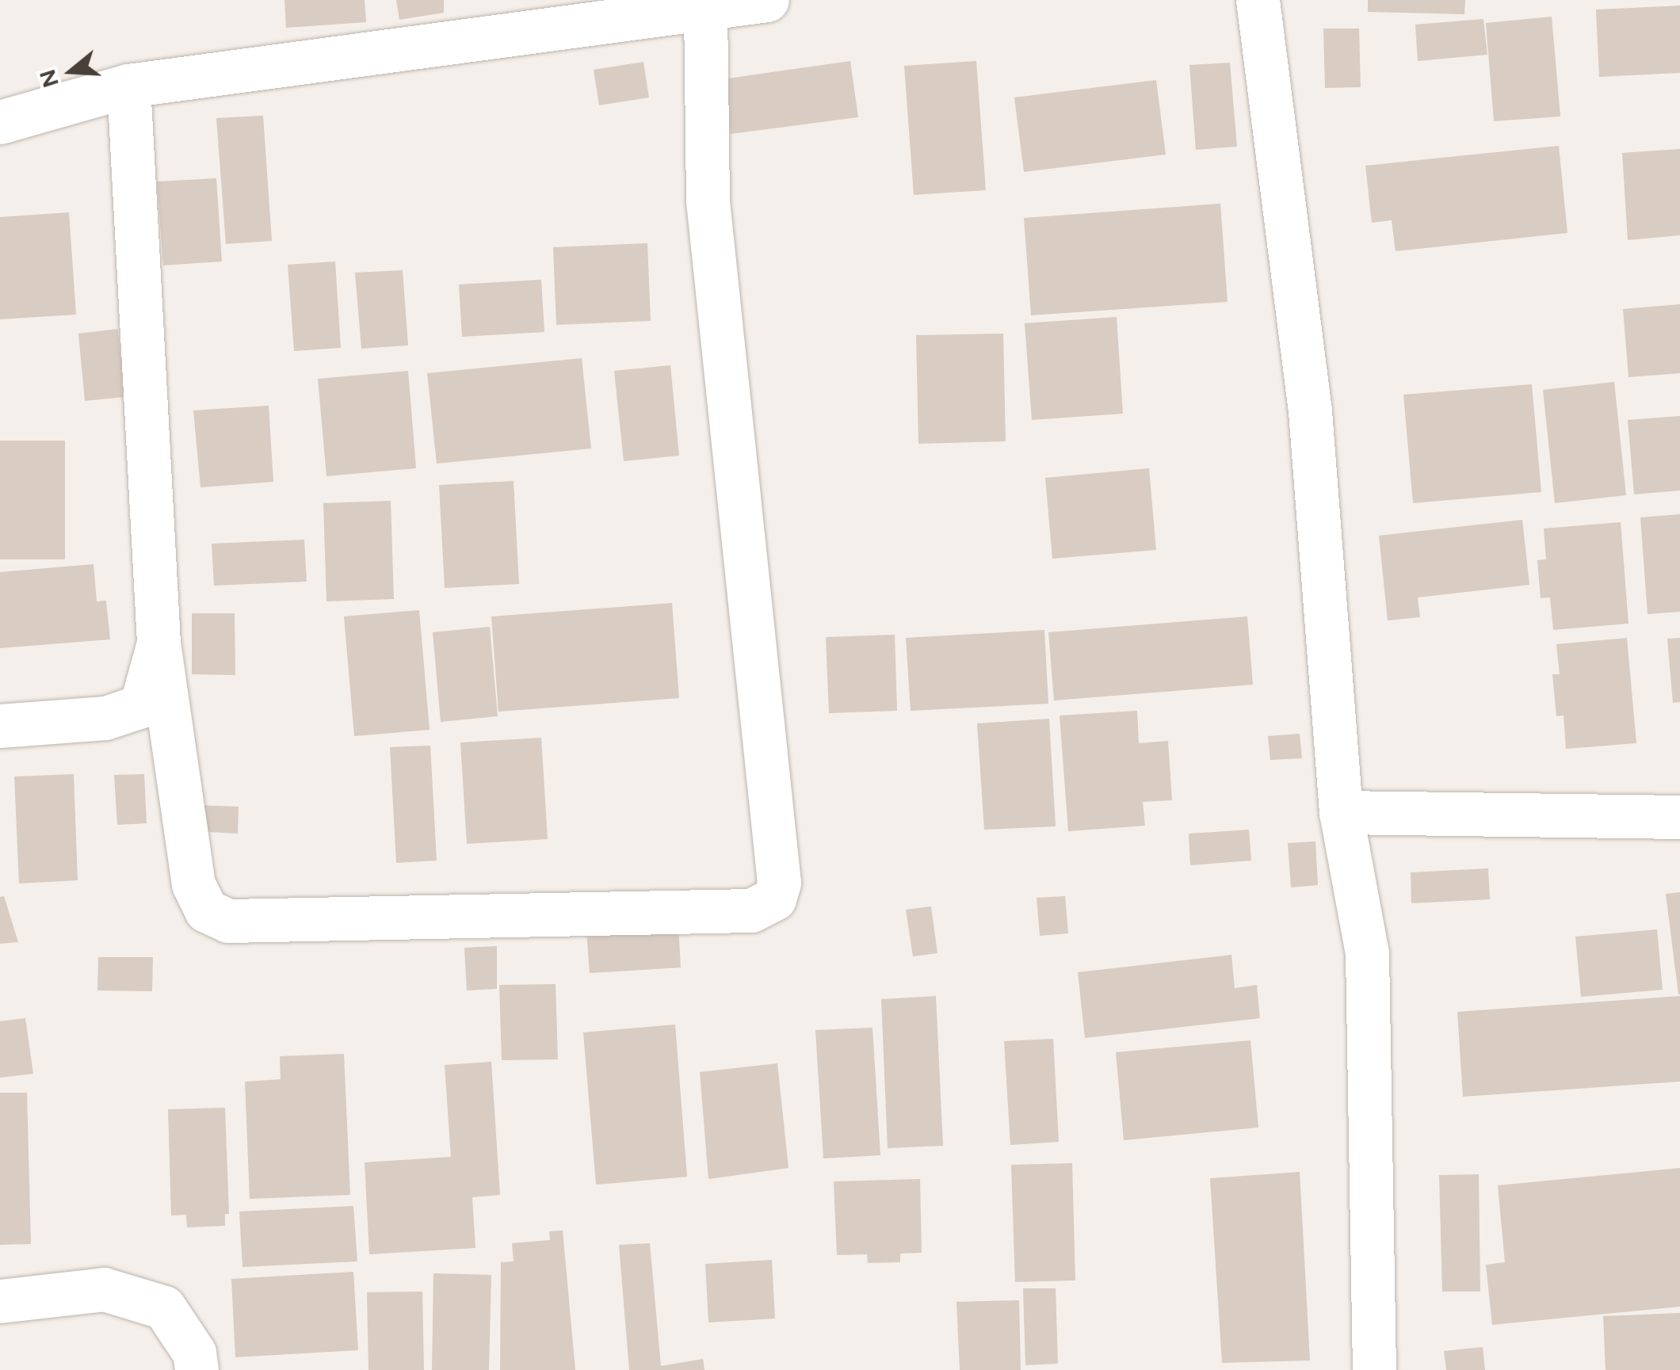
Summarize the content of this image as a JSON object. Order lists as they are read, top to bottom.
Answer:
{
  "north": "left"
}
